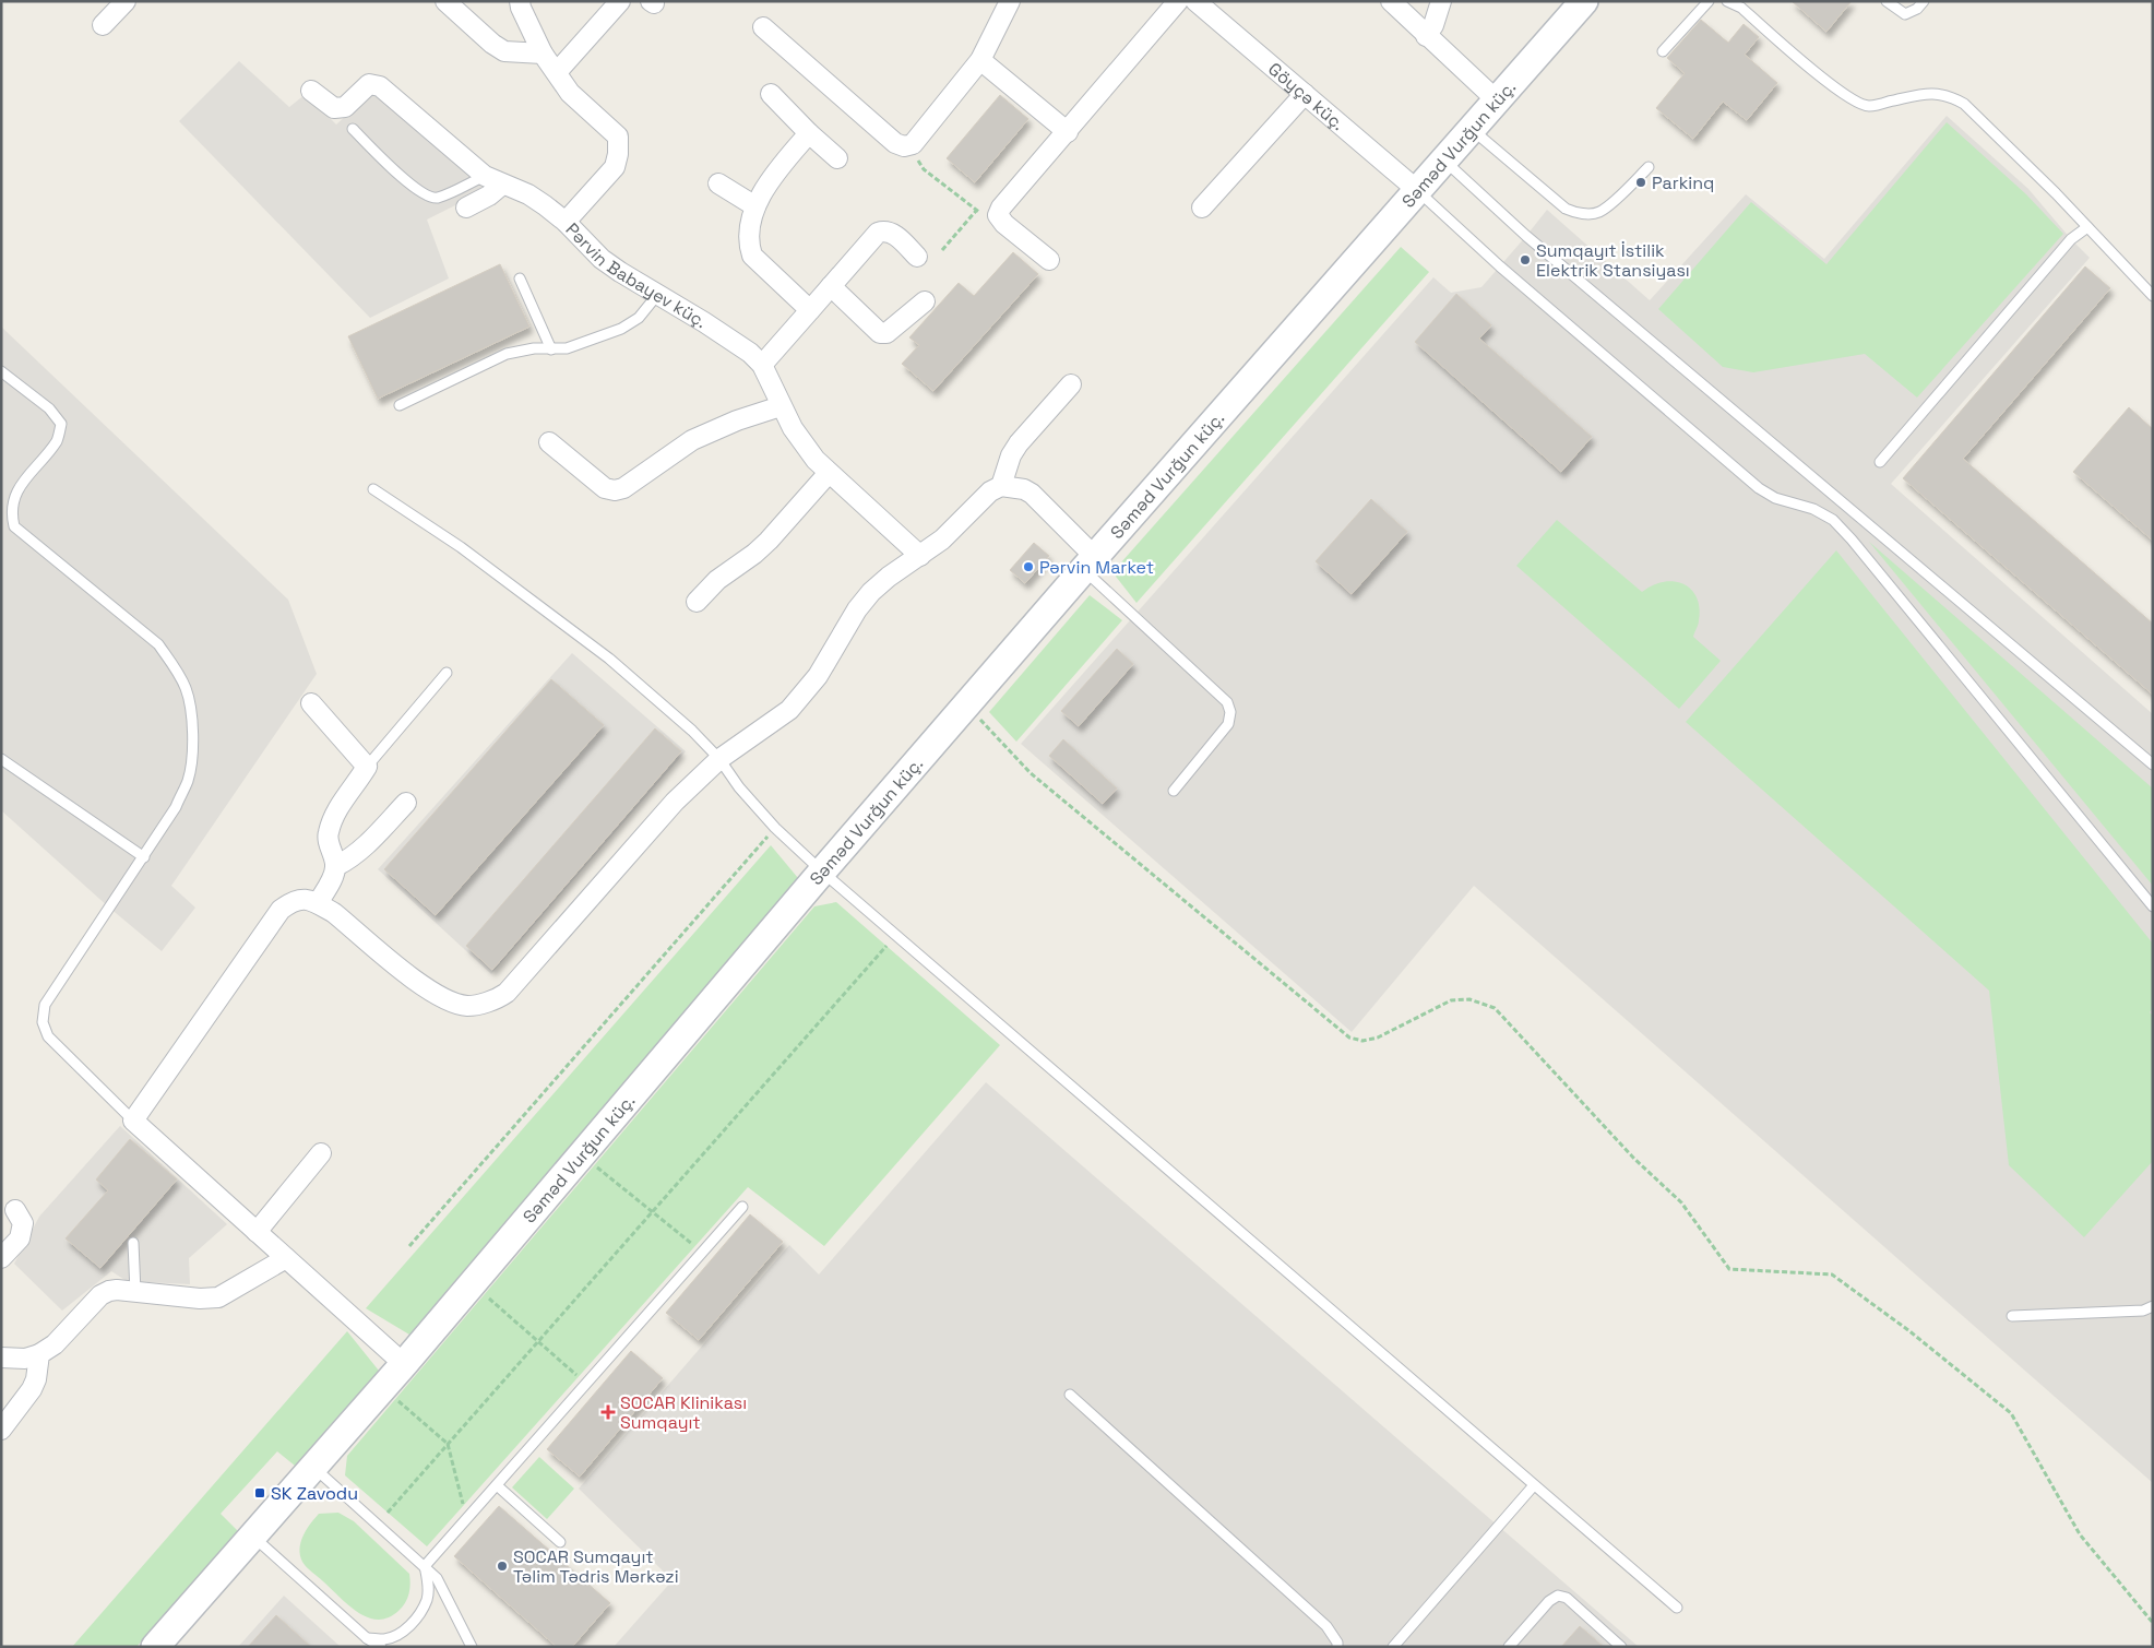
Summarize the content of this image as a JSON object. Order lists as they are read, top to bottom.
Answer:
{
  "streets": {
    "main road": ["Səməd Vurğun küç."],
    "street": ["Göyçə küç.", "Pərvin Babayev küç."]
  },
  "crossings": [
    ["Göyçə küç.", "Səməd Vurğun küç."]
  ],
  "places": {
    "other": [
      "Parkinq",
      "Sumqayıt İstilik Elektrik Stansiyası",
      "Pərvin Market",
      "SOCAR Sumqayıt Təlim Tədris Mərkəzi"
    ],
    "health": ["SOCAR Klinikası Sumqayıt"],
    "transit": ["SK Zavodu"]
  }
}
